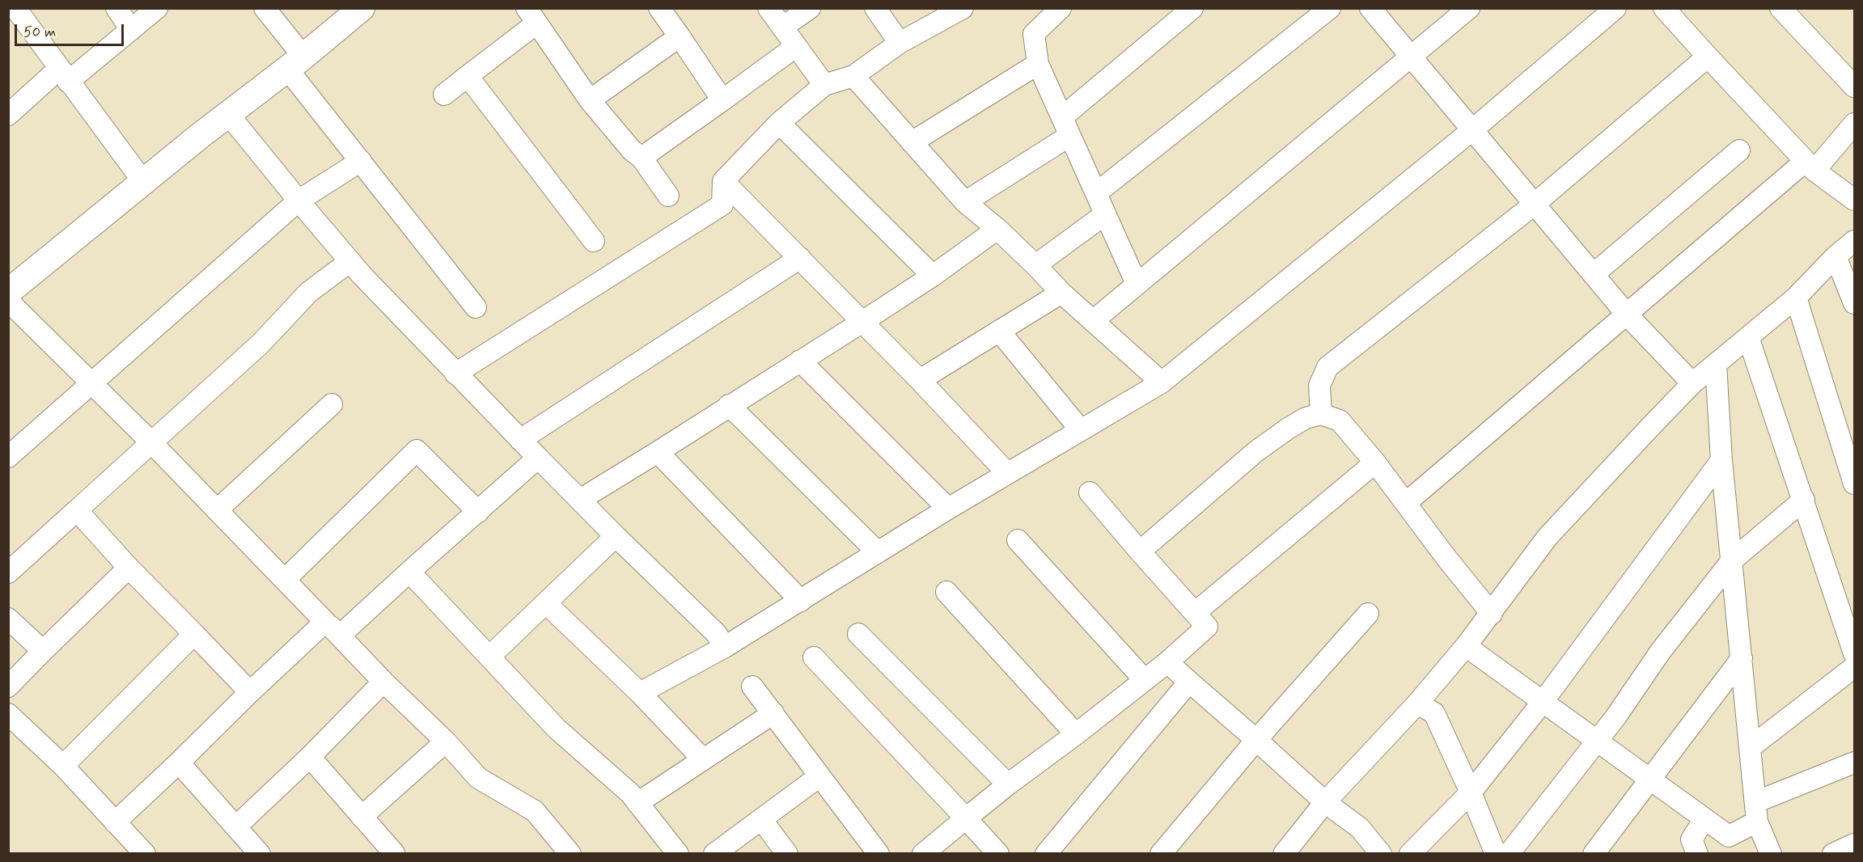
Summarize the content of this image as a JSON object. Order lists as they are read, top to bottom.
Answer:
{
  "scale_bar": "50 m"
}
